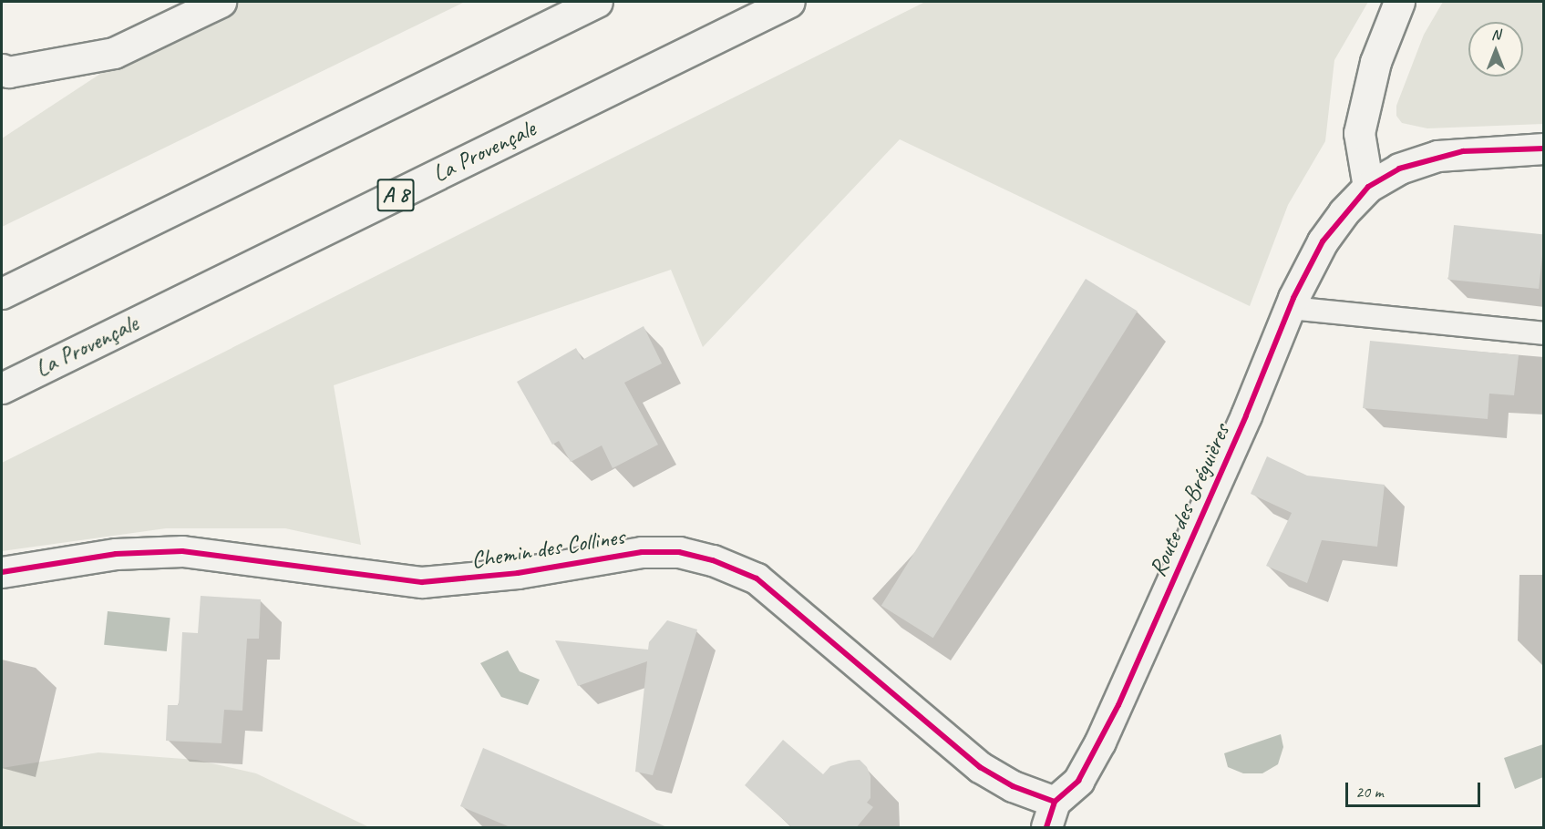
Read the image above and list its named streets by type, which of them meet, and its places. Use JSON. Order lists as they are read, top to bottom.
{
  "streets": {
    "main road": [
      "La Provençale",
      "A 8",
      "Route des Bréguières",
      "Chemin des Collines"
    ]
  },
  "crossings": [
    ["Route des Bréguières", "Chemin des Collines"]
  ],
  "scale_bar": "20 m",
  "north": "top"
}
